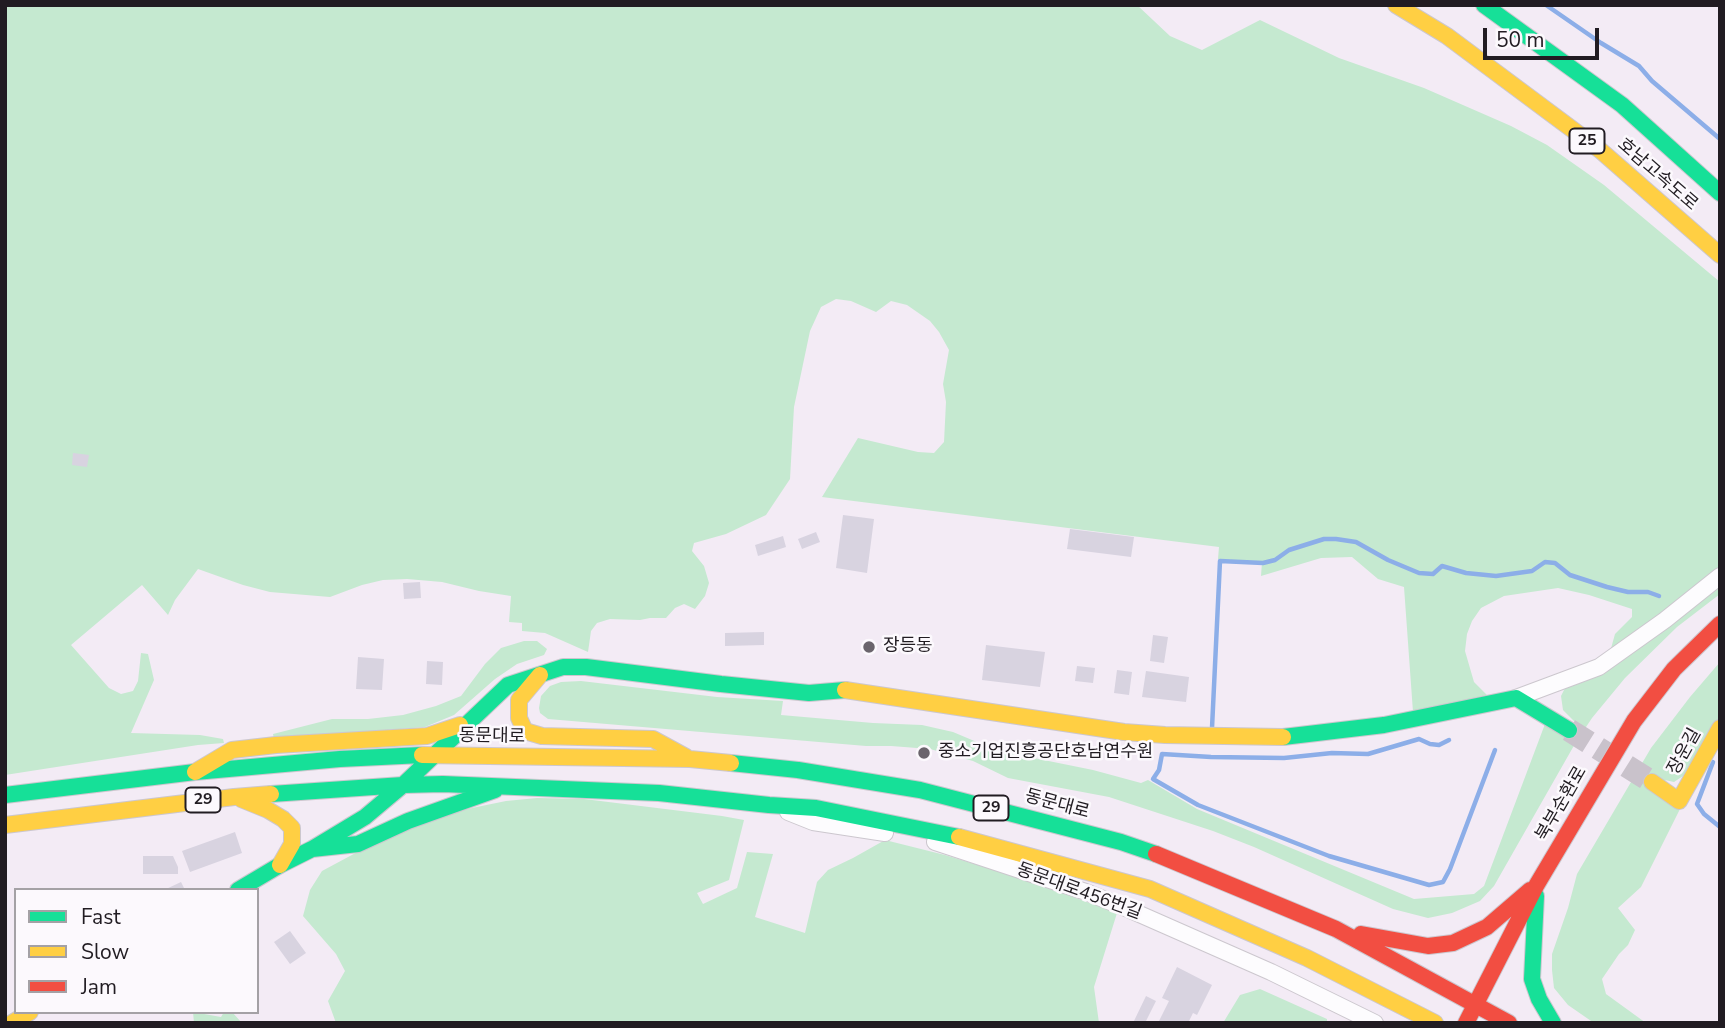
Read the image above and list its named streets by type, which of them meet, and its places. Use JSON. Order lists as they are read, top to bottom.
{
  "streets": {
    "main road": [
      "25",
      "호남고속도로",
      "동문대로",
      "장운길",
      "29",
      "북부순환로"
    ],
    "street": ["동문대로456번길"]
  },
  "crossings": [
    ["동문대로", "북부순환로"],
    ["29", "동문대로456번길"]
  ],
  "places": ["장등동", "중소기업진흥공단호남연수원"],
  "legend": ["Fast", "Slow", "Jam"],
  "scale_bar": "50 m"
}
